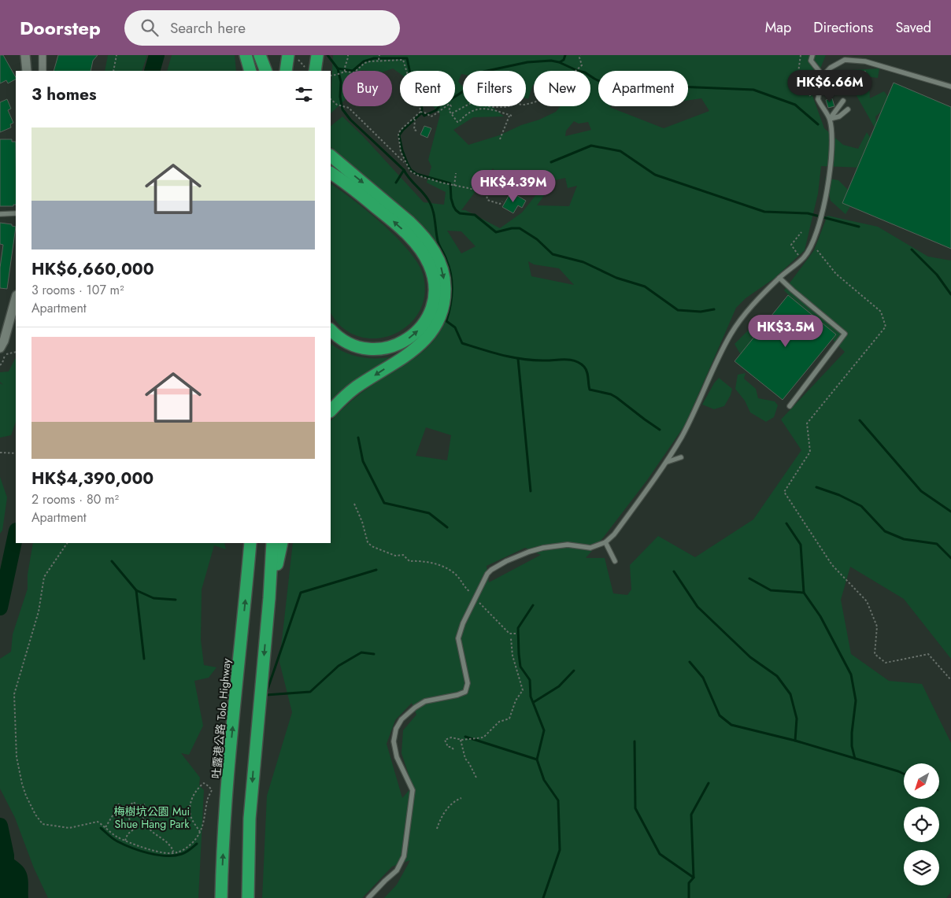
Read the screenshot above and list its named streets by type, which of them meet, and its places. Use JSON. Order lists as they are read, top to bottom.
{
  "streets": {
    "highway": ["吐露港公路 Tolo Highway"]
  },
  "parks": ["梅樹坑公園 Mui Shue Hang Park"],
  "north": "bottom left",
  "page": {
    "header": "Doorstep",
    "search": "Search here",
    "nav": ["Map", "Directions", "Saved"],
    "price": ["HK$6.66M", "HK$4.39M", "HK$3.5M"],
    "chip": [
      "Buy",
      "Rent",
      "Filters",
      "New",
      "Apartment"
    ],
    "heading": "3 homes",
    "list": [
      {
        "name": "HK$6,660,000",
        "note": "3 rooms · 107 m² · Apartment"
      },
      {
        "name": "HK$4,390,000",
        "note": "2 rooms · 80 m² · Apartment"
      }
    ]
  }
}
